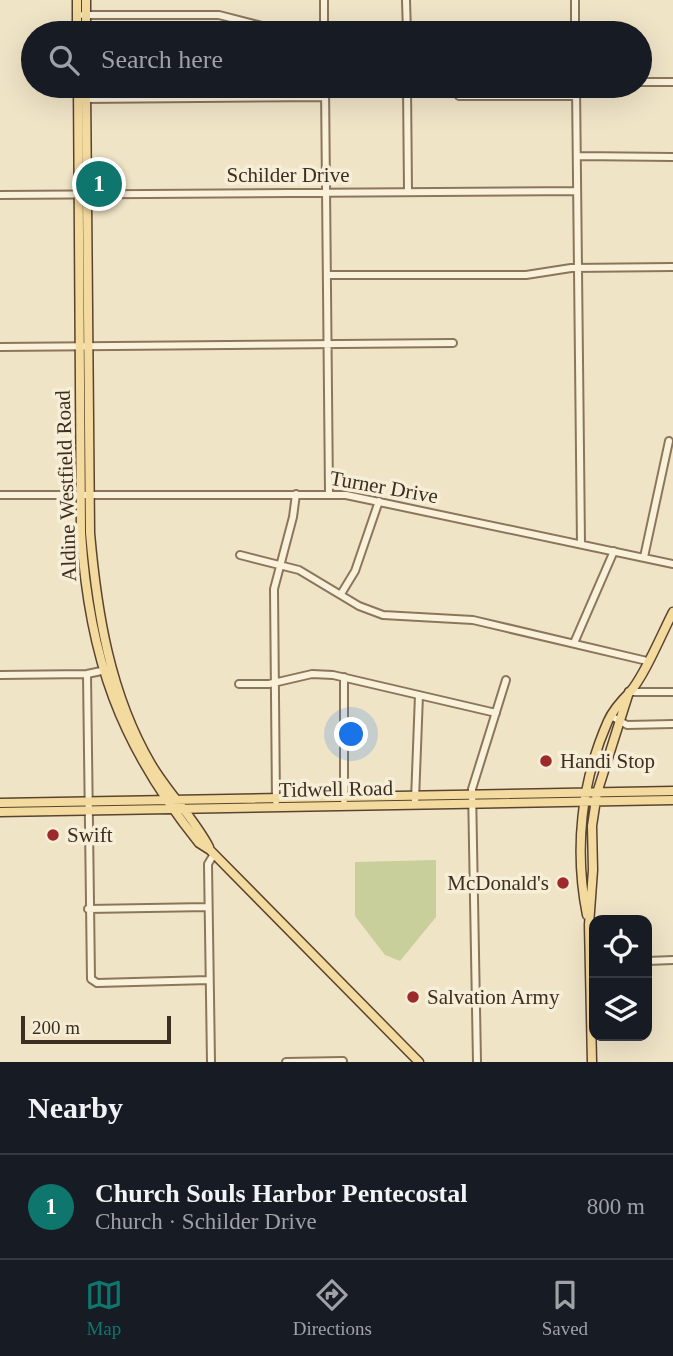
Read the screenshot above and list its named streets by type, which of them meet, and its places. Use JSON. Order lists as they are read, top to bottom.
{
  "streets": {
    "main road": ["Aldine Westfield Road", "Tidwell Road"],
    "street": ["Schilder Drive", "Turner Drive"]
  },
  "crossings": [
    ["Schilder Drive", "Aldine Westfield Road"],
    ["Aldine Westfield Road", "Turner Drive"],
    ["Aldine Westfield Road", "Tidwell Road"]
  ],
  "places": [
    "Handi Stop",
    "Swift",
    "McDonald's",
    "Salvation Army"
  ],
  "scale_bar": "200 m",
  "page": {
    "search": "Search here",
    "pins": "1",
    "scale": "200 m",
    "heading": "Nearby",
    "list": [
      {
        "mark": "1",
        "name": "Church Souls Harbor Pentecostal",
        "note": "Church · Schilder Drive",
        "value": "800 m"
      }
    ],
    "nav": ["Map", "Directions", "Saved"]
  }
}
